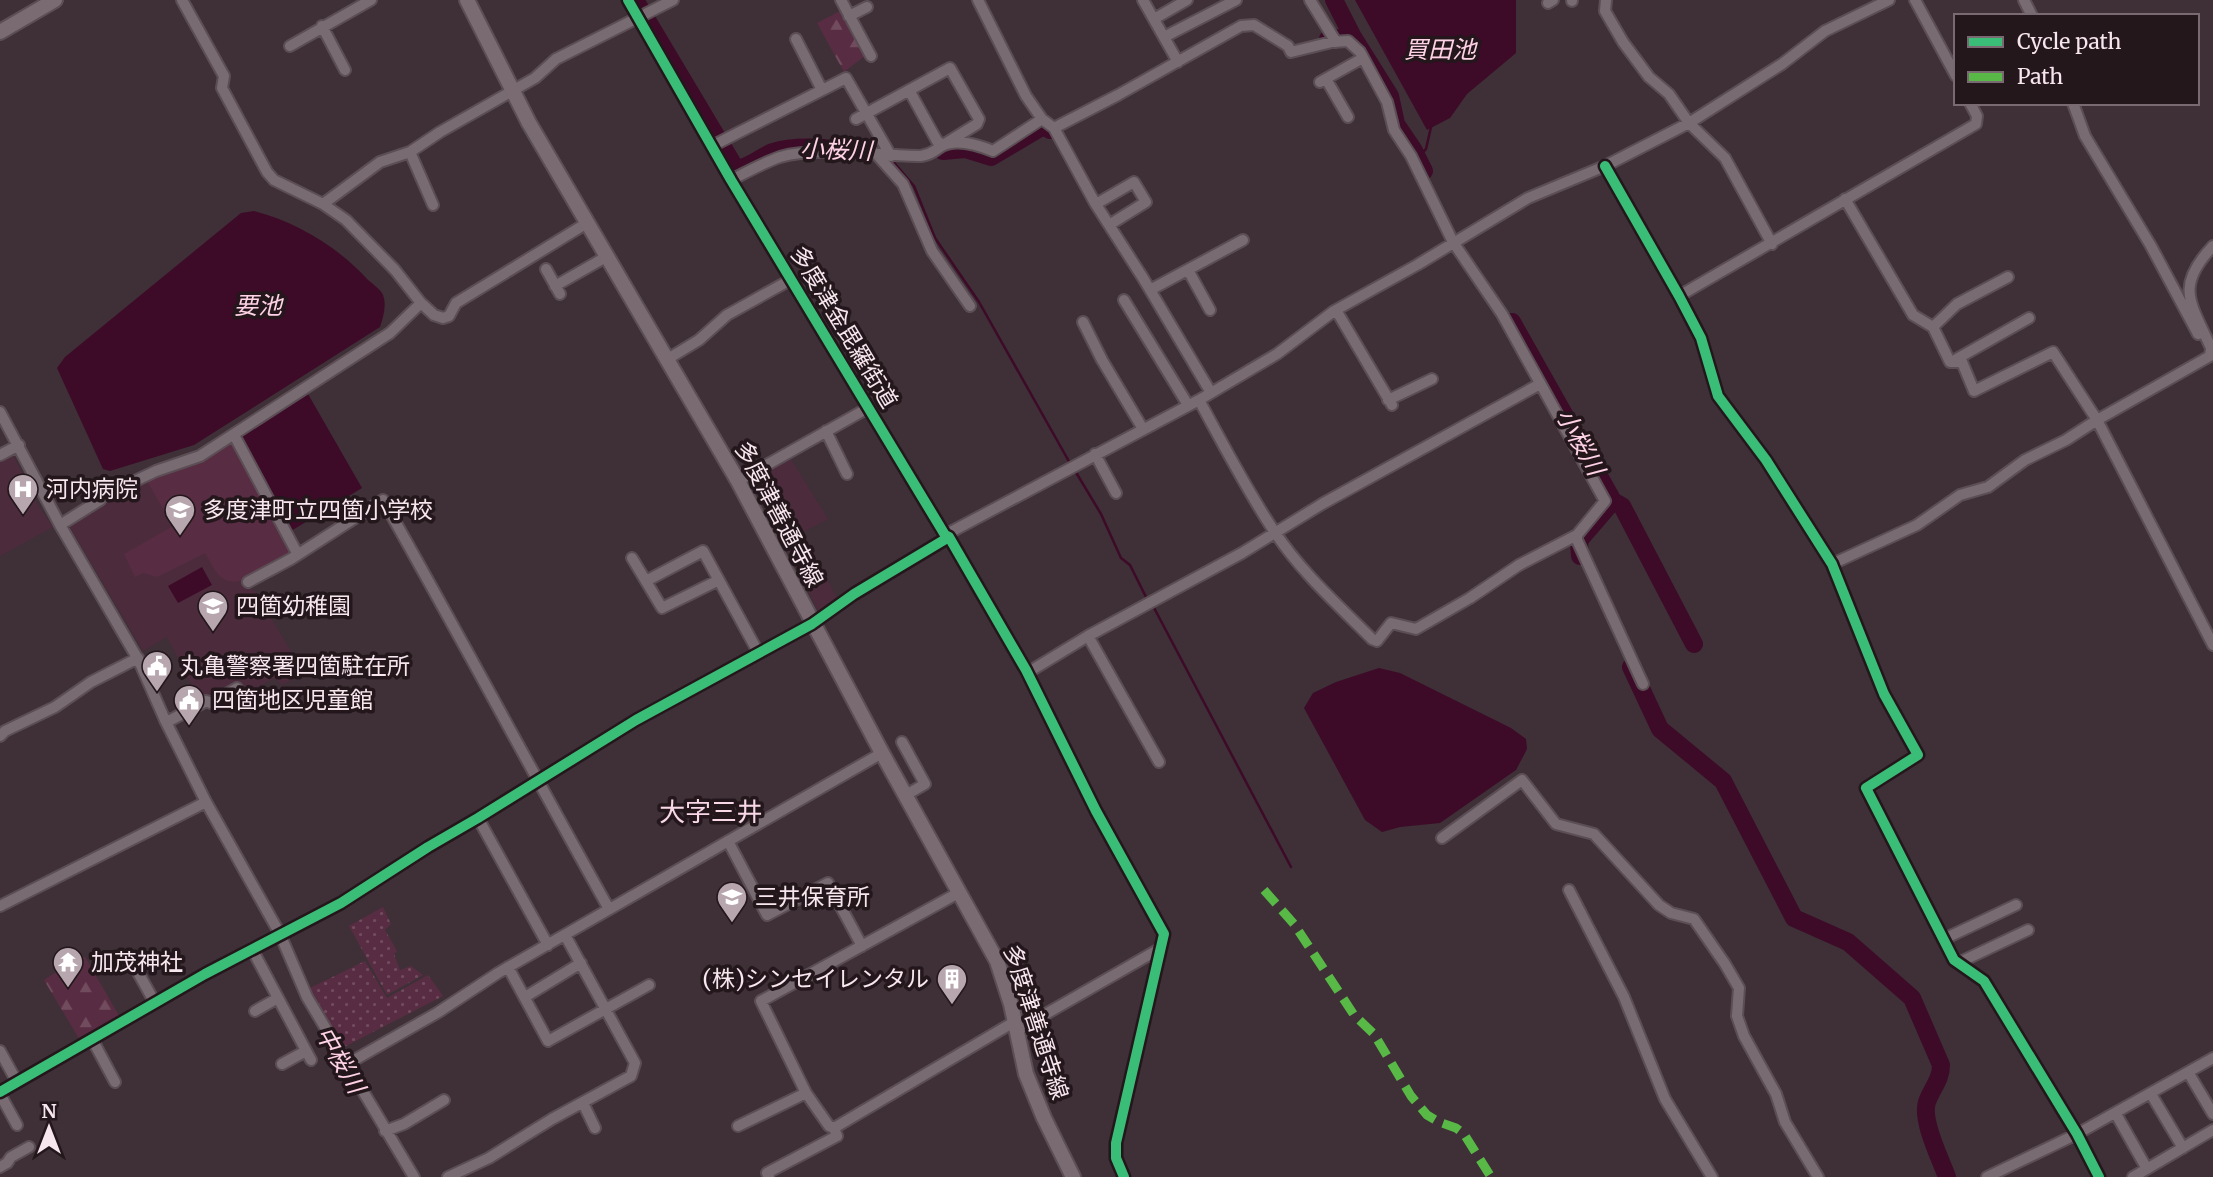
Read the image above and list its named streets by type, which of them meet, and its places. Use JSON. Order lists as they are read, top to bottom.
{
  "streets": {
    "main road": ["多度津善通寺線"],
    "street": ["多度津金毘羅街道"]
  },
  "districts": ["大字三井"],
  "water": [
    "買田池",
    "小桜川",
    "要池",
    "中桜川"
  ],
  "places": {
    "hospital": ["河内病院"],
    "school or university": ["多度津町立四箇小学校", "四箇幼稚園", "三井保育所"],
    "public building": ["丸亀警察署四箇駐在所", "四箇地区児童館"],
    "temple": ["加茂神社"],
    "building": ["(株)シンセイレンタル"]
  },
  "legend": ["Cycle path", "Path"],
  "north": "top"
}
